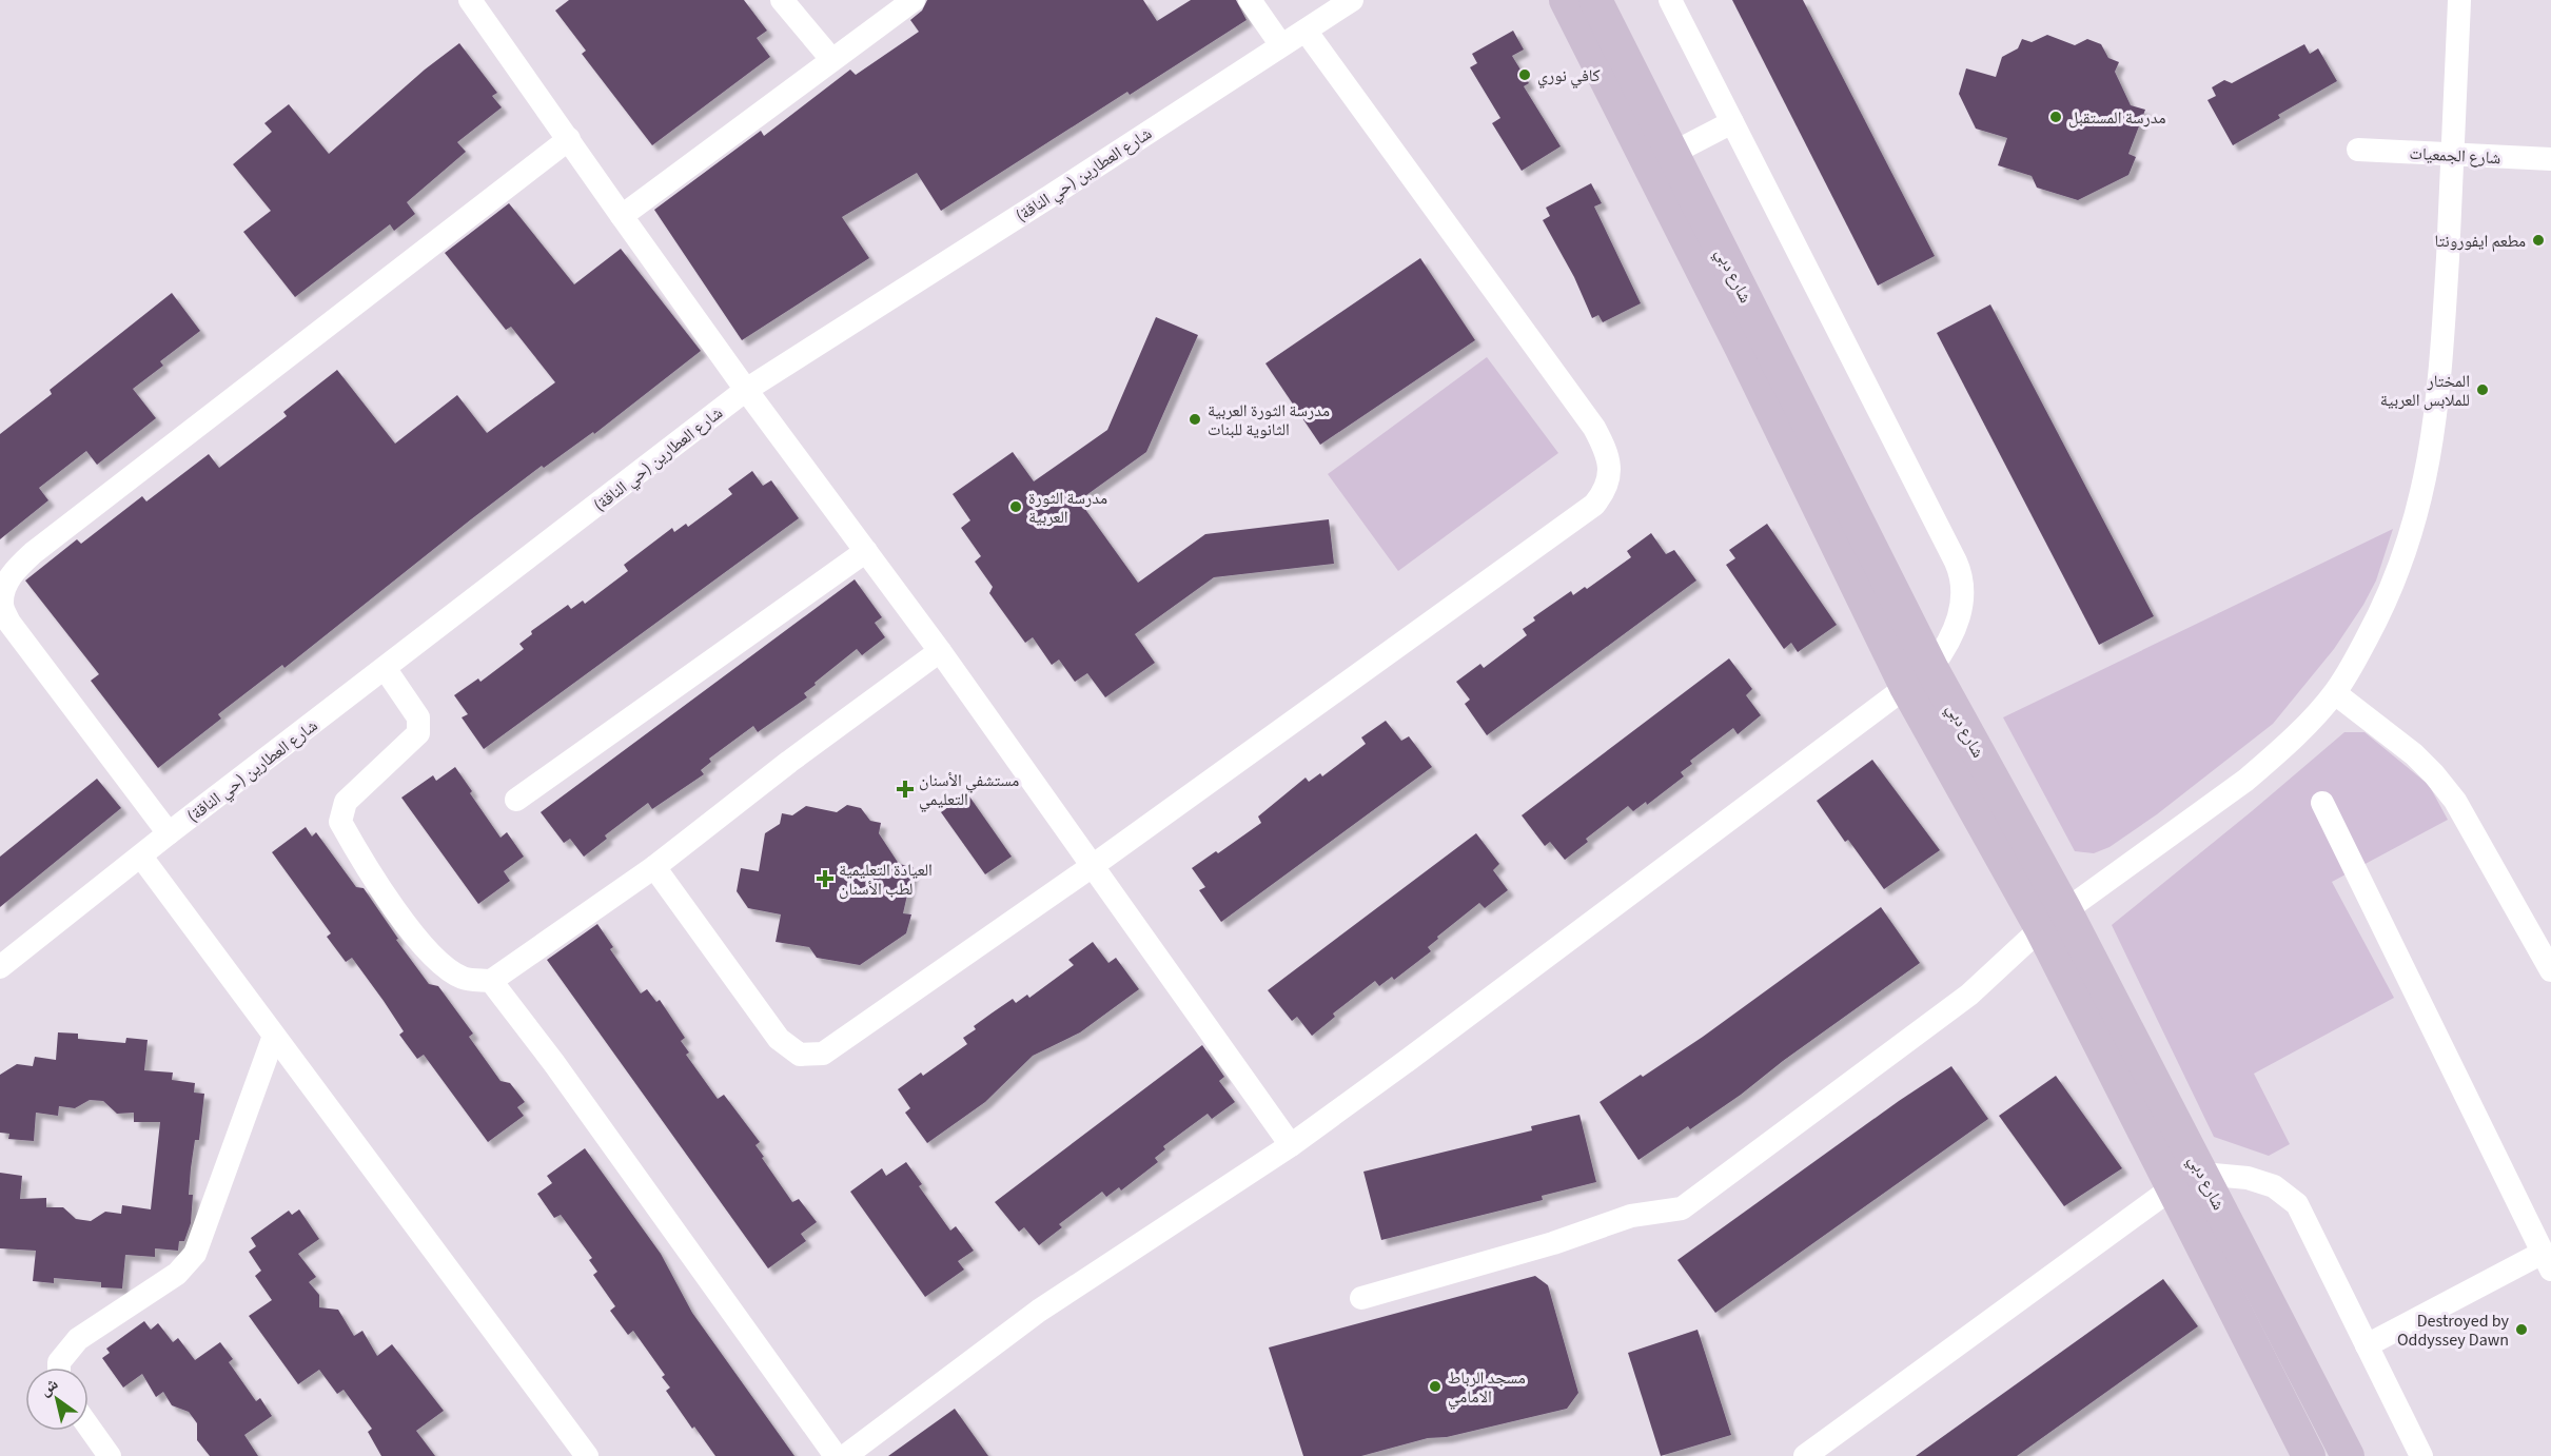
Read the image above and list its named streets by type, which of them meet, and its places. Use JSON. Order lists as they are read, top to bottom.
{
  "streets": {
    "street": ["شارع الجمعيات", "شارع العطارين (حي الناقة)", "شارع دبي"]
  },
  "places": {
    "other": [
      "كافي نوري",
      "مدرسة المستقبل",
      "مطعم ايفورونتا",
      "المختار للملابس العربية",
      "مدرسة الثورة العربية الثانوية للبنات",
      "مدرسة الثورة العربية",
      "Destroyed by Oddyssey Dawn",
      "مسجد الرباط الامامي"
    ],
    "health": ["مستشفي الأسنان التعليمي", "العيادة التعليمية لطب الأسنان"]
  },
  "north": "top left"
}
